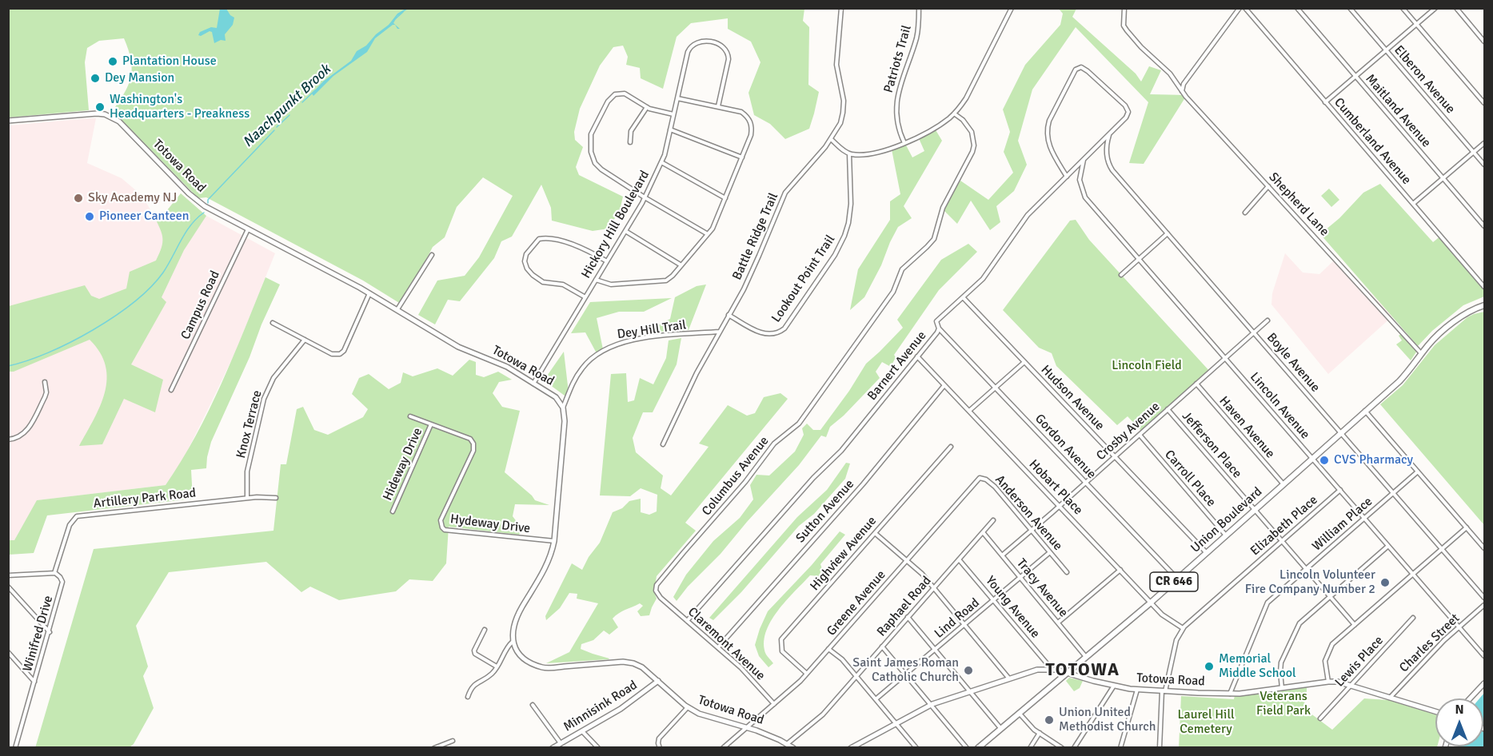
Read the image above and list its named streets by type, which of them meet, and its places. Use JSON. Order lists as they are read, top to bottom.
{
  "streets": {
    "main road": [
      "Totowa Road",
      "Union Boulevard",
      "CR 646",
      "Minnisink Road"
    ],
    "street": [
      "Patriots Trail",
      "Elberon Avenue",
      "Maitland Avenue",
      "Cumberland Avenue",
      "Shepherd Lane",
      "Hickory Hill Boulevard",
      "Battle Ridge Trail",
      "Lookout Point Trail",
      "Campus Road",
      "Dey Hill Trail",
      "Boyle Avenue",
      "Barnert Avenue",
      "Hudson Avenue",
      "Lincoln Avenue",
      "Knox Terrace",
      "Haven Avenue",
      "Crosby Avenue",
      "Jefferson Place",
      "Gordon Avenue",
      "Hideway Drive",
      "Columbus Avenue",
      "Carroll Place",
      "Hobart Place",
      "Artillery Park Road",
      "Sutton Avenue",
      "Anderson Avenue",
      "Hydeway Drive",
      "William Place",
      "Elizabeth Place",
      "Highview Avenue",
      "Tracy Avenue",
      "Greene Avenue",
      "Raphael Road",
      "Young Avenue",
      "Lind Road",
      "Winifred Drive",
      "Charles Street",
      "Claremont Avenue",
      "Lewis Place"
    ]
  },
  "crossings": [
    ["Totowa Road", "Hickory Hill Boulevard"],
    ["Totowa Road", "Campus Road"],
    ["Totowa Road", "Dey Hill Trail"],
    ["Totowa Road", "Union Boulevard"],
    ["Totowa Road", "William Place"],
    ["Totowa Road", "Elizabeth Place"],
    ["Totowa Road", "Greene Avenue"],
    ["Totowa Road", "Raphael Road"],
    ["Totowa Road", "Young Avenue"],
    ["Totowa Road", "Charles Street"],
    ["Totowa Road", "Lewis Place"],
    ["Totowa Road", "Minnisink Road"],
    ["Shepherd Lane", "Union Boulevard"],
    ["Battle Ridge Trail", "Lookout Point Trail"],
    ["Battle Ridge Trail", "Dey Hill Trail"],
    ["Boyle Avenue", "Barnert Avenue"],
    ["Boyle Avenue", "Crosby Avenue"],
    ["Boyle Avenue", "Union Boulevard"],
    ["Boyle Avenue", "William Place"],
    ["Barnert Avenue", "Hudson Avenue"],
    ["Barnert Avenue", "Lincoln Avenue"],
    ["Barnert Avenue", "Gordon Avenue"],
    ["Barnert Avenue", "Hobart Place"],
    ["Barnert Avenue", "Claremont Avenue"],
    ["Hudson Avenue", "Crosby Avenue"],
    ["Hudson Avenue", "Union Boulevard"],
    ["Lincoln Avenue", "Crosby Avenue"],
    ["Lincoln Avenue", "Union Boulevard"],
    ["Lincoln Avenue", "William Place"],
    ["Lincoln Avenue", "Elizabeth Place"],
    ["Lincoln Avenue", "Charles Street"],
    ["Knox Terrace", "Artillery Park Road"],
    ["Haven Avenue", "Crosby Avenue"],
    ["Haven Avenue", "Union Boulevard"],
    ["Crosby Avenue", "Jefferson Place"],
    ["Crosby Avenue", "Gordon Avenue"],
    ["Crosby Avenue", "Carroll Place"],
    ["Crosby Avenue", "Hobart Place"],
    ["Crosby Avenue", "Anderson Avenue"],
    ["Crosby Avenue", "Tracy Avenue"],
    ["Jefferson Place", "Union Boulevard"],
    ["Jefferson Place", "William Place"],
    ["Jefferson Place", "Elizabeth Place"],
    ["Gordon Avenue", "Union Boulevard"],
    ["Hideway Drive", "Hydeway Drive"],
    ["Columbus Avenue", "Claremont Avenue"],
    ["Carroll Place", "Union Boulevard"],
    ["Hobart Place", "Sutton Avenue"],
    ["Hobart Place", "Union Boulevard"],
    ["Hobart Place", "Elizabeth Place"],
    ["Artillery Park Road", "Winifred Drive"],
    ["Sutton Avenue", "Claremont Avenue"],
    ["Anderson Avenue", "Greene Avenue"],
    ["Anderson Avenue", "Lind Road"],
    ["Union Boulevard", "Tracy Avenue"],
    ["Highview Avenue", "Greene Avenue"],
    ["Tracy Avenue", "Raphael Road"],
    ["Tracy Avenue", "Lind Road"],
    ["Greene Avenue", "Claremont Avenue"],
    ["Raphael Road", "Young Avenue"],
    ["Young Avenue", "Lind Road"]
  ],
  "districts": ["TOTOWA"],
  "water": ["Naachpunkt Brook"],
  "parks": ["Lincoln Field", "Veterans Field Park", "Laurel Hill Cemetery"],
  "places": [
    "Plantation House",
    "Dey Mansion",
    "Washington's Headquarters - Preakness",
    "Sky Academy NJ",
    "Pioneer Canteen",
    "CVS Pharmacy",
    "Lincoln Volunteer Fire Company Number 2",
    "Memorial Middle School",
    "Saint James Roman Catholic Church",
    "Union United Methodist Church"
  ],
  "north": "top"
}
